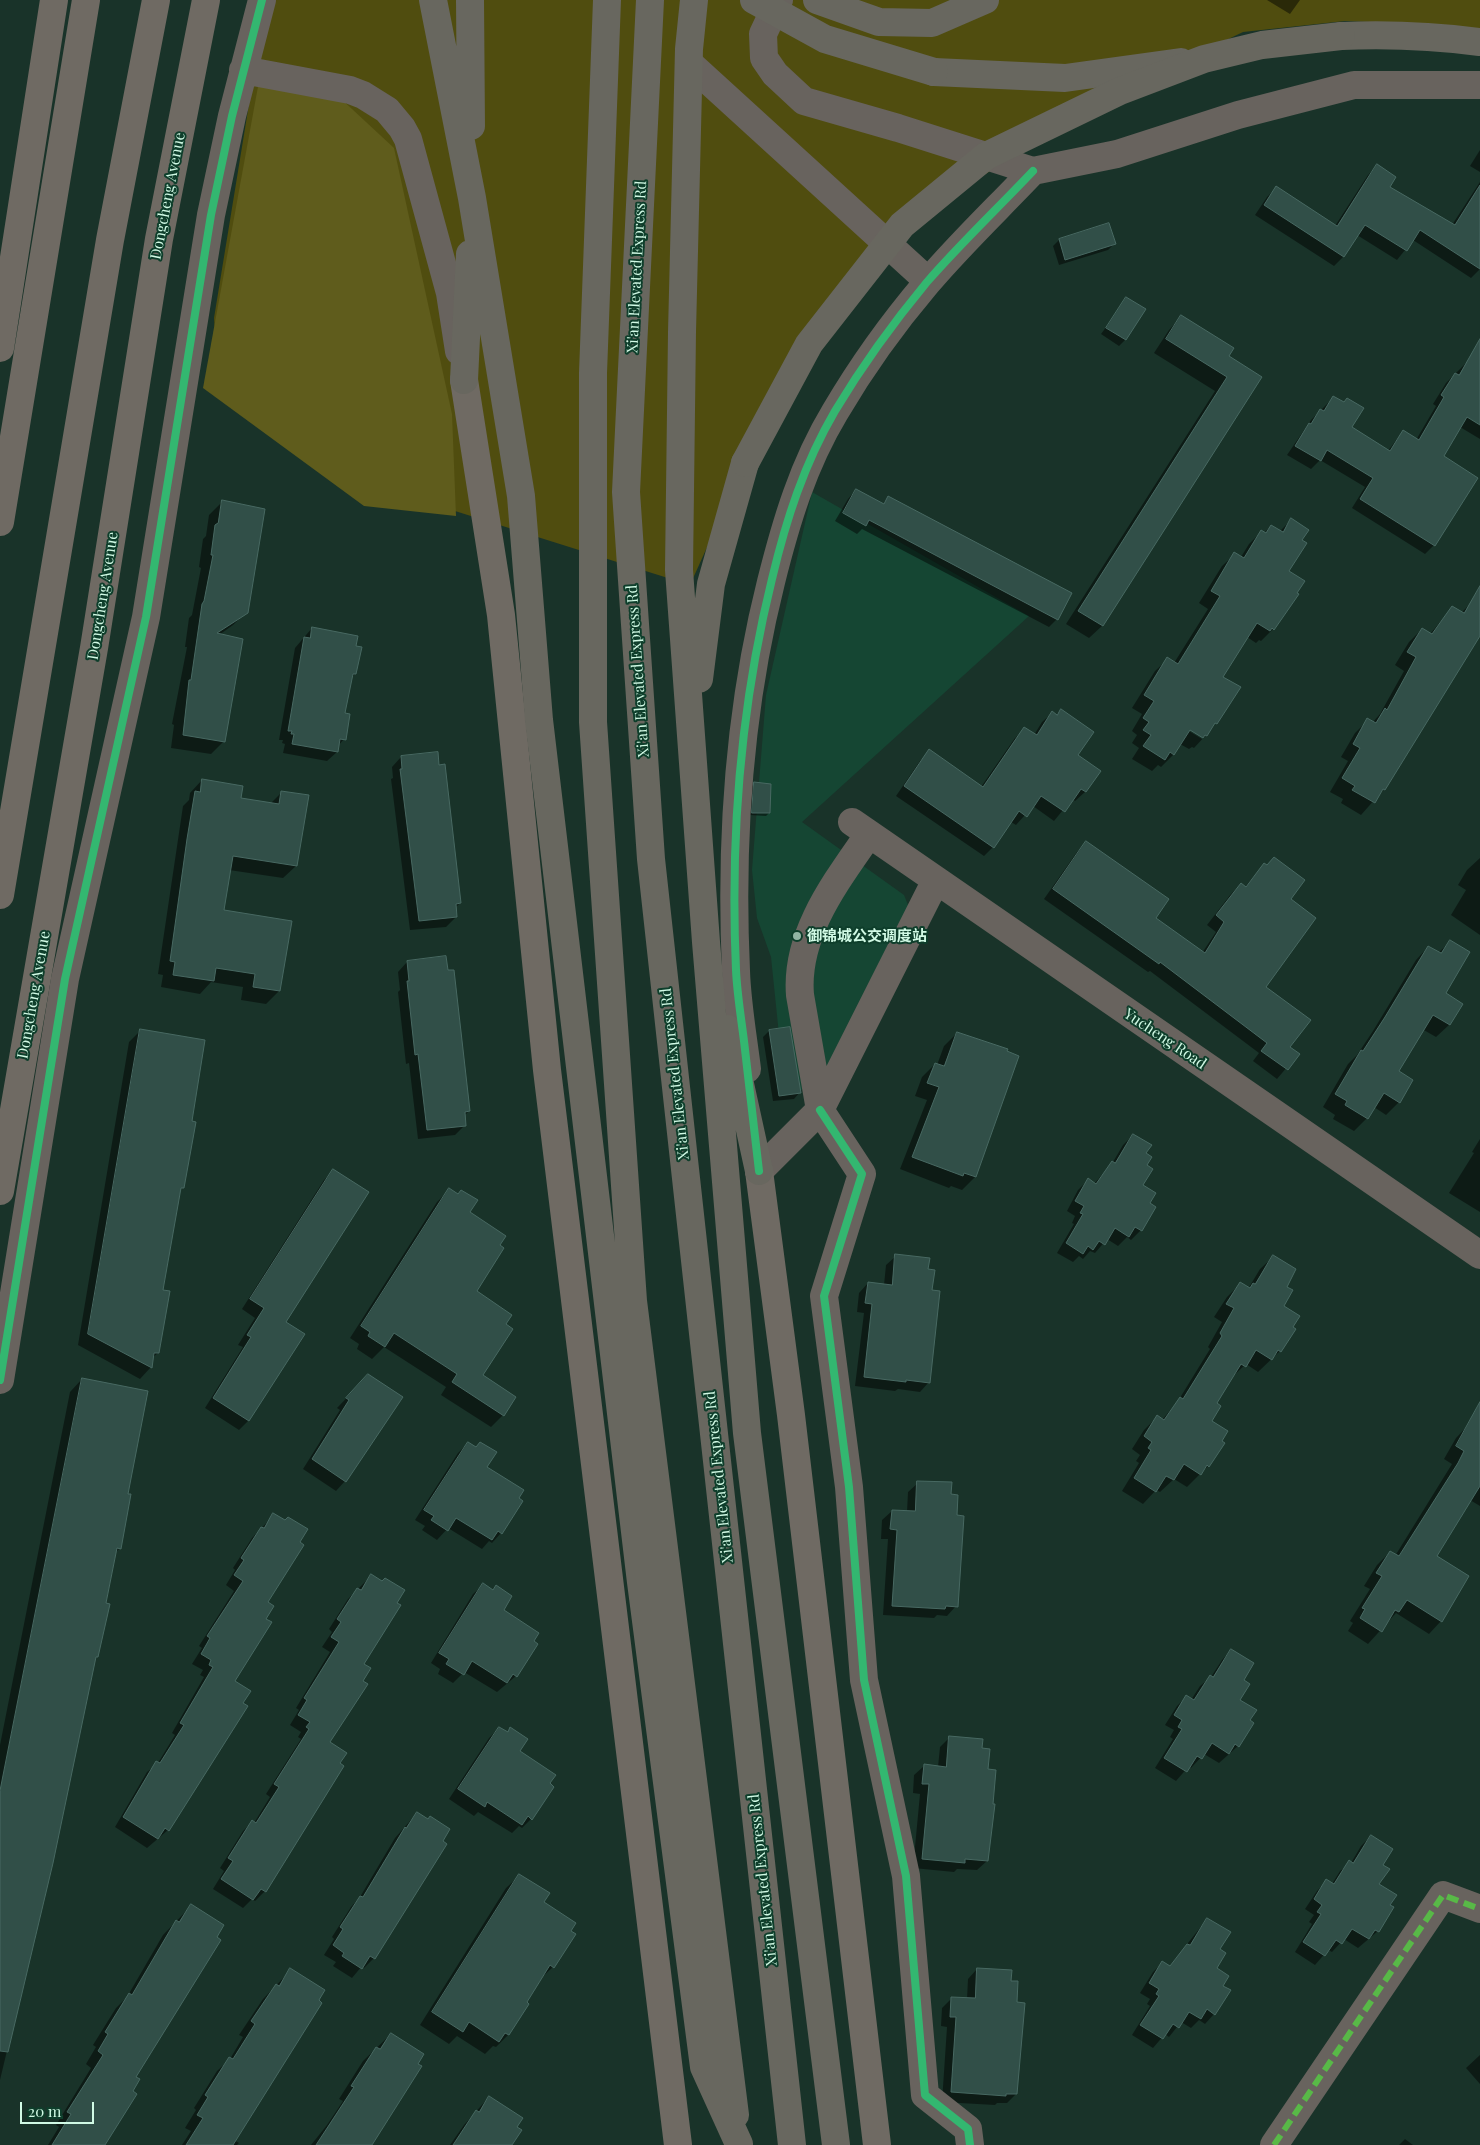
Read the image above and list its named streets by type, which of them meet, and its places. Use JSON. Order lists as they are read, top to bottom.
{
  "streets": {
    "highway": ["Xi'an Elevated Express Rd"],
    "main road": ["Dongcheng Avenue"],
    "street": ["Yucheng Road"]
  },
  "places": ["御锦城公交调度站"],
  "scale_bar": "20 m"
}
